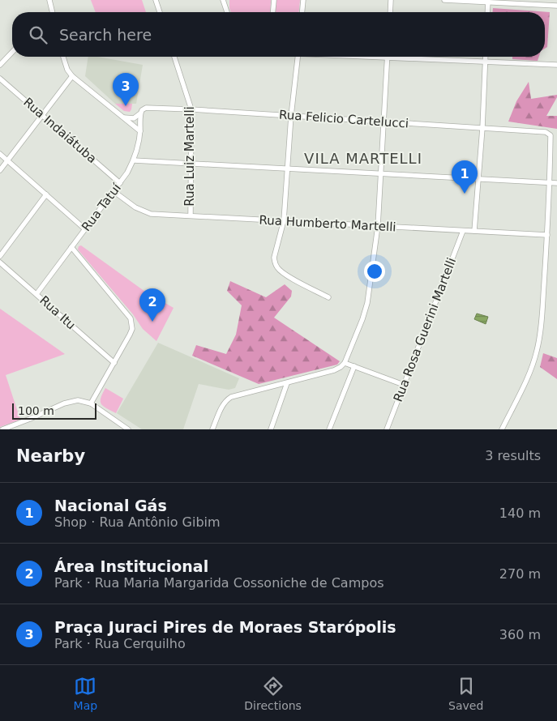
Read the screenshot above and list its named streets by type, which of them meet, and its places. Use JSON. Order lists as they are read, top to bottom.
{
  "streets": {
    "street": [
      "Rua Felicio Cartelucci",
      "Rua Indaiátuba",
      "Rua Luiz Martelli",
      "Rua Tatuí",
      "Rua Humberto Martelli",
      "Rua Itu",
      "Rua Rosa Guerini Martelli"
    ]
  },
  "crossings": [
    ["Rua Felicio Cartelucci", "Rua Luiz Martelli"],
    ["Rua Felicio Cartelucci", "Rua Tatuí"],
    ["Rua Indaiátuba", "Rua Tatuí"],
    ["Rua Luiz Martelli", "Rua Humberto Martelli"],
    ["Rua Tatuí", "Rua Humberto Martelli"],
    ["Rua Tatuí", "Rua Itu"],
    ["Rua Humberto Martelli", "Rua Rosa Guerini Martelli"]
  ],
  "districts": ["VILA MARTELLI"],
  "scale_bar": "100 m",
  "page": {
    "search": "Search here",
    "pins": ["3", "1", "2"],
    "scale": "100 m",
    "heading": ["Nearby", "3 results"],
    "list": [
      {
        "mark": "1",
        "name": "Nacional Gás",
        "note": "Shop · Rua Antônio Gibim",
        "value": "140 m"
      },
      {
        "mark": "2",
        "name": "Área Institucional",
        "note": "Park · Rua Maria Margarida Cossoniche de Campos",
        "value": "270 m"
      },
      {
        "mark": "3",
        "name": "Praça Juraci Pires de Moraes Starópolis",
        "note": "Park · Rua Cerquilho",
        "value": "360 m"
      }
    ],
    "nav": ["Map", "Directions", "Saved"]
  }
}
